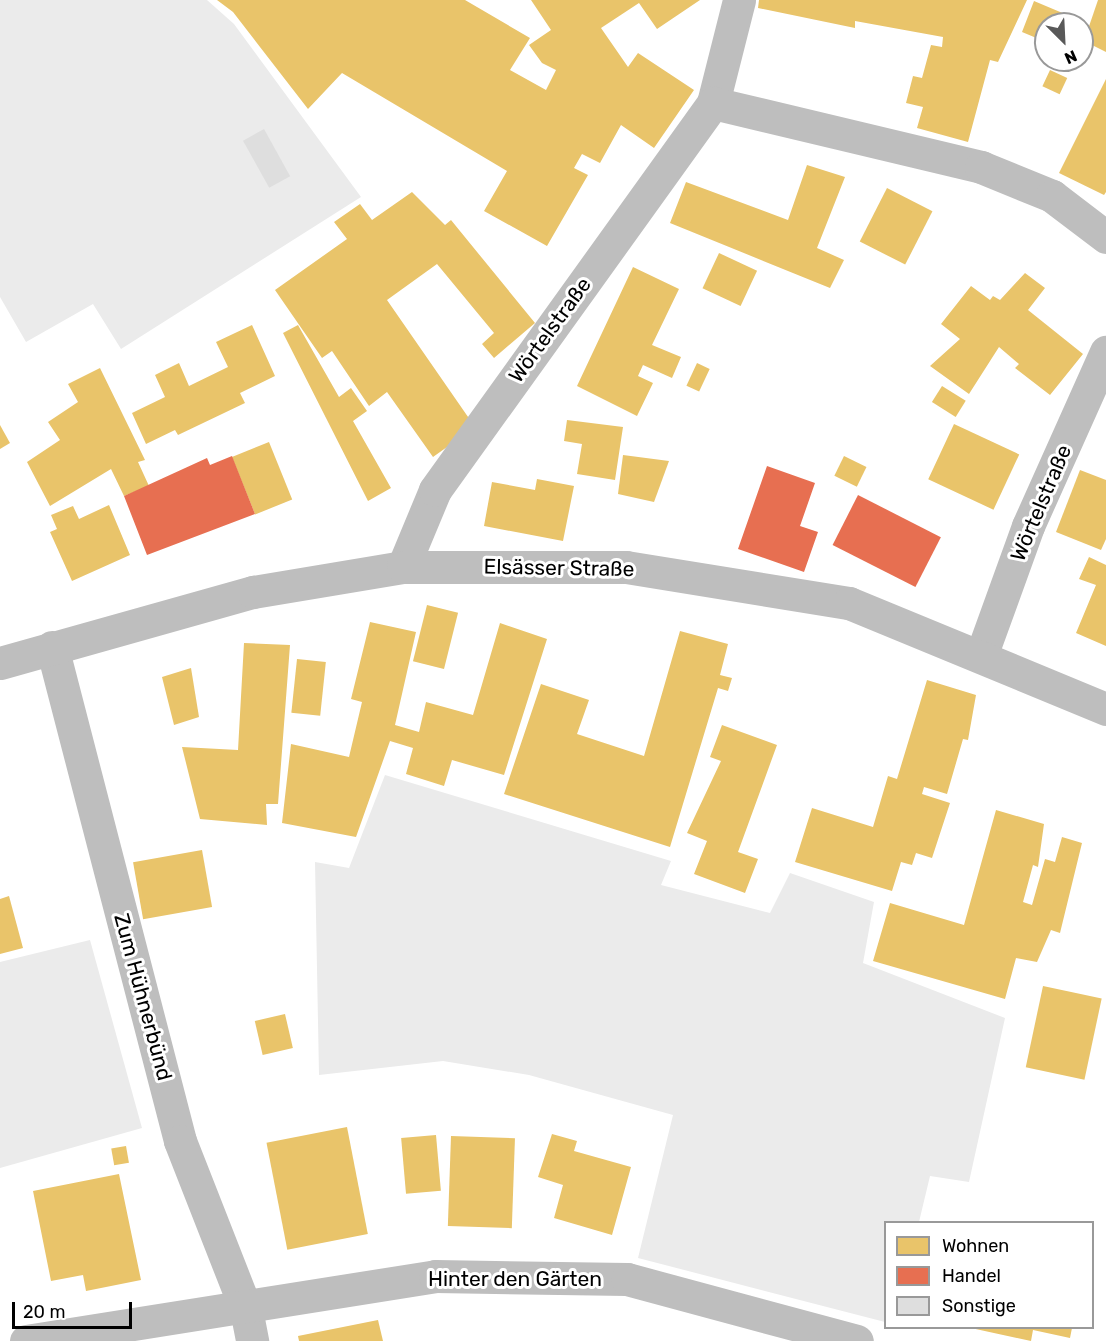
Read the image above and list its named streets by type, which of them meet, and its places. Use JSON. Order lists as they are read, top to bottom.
{
  "streets": {
    "street": [
      "Wörtelstraße",
      "Elsässer Straße",
      "Zum Hühnerbünd",
      "Hinter den Gärten"
    ]
  },
  "crossings": [
    ["Wörtelstraße", "Elsässer Straße"],
    ["Elsässer Straße", "Zum Hühnerbünd"],
    ["Zum Hühnerbünd", "Hinter den Gärten"]
  ],
  "legend": ["Wohnen", "Handel", "Sonstige"],
  "scale_bar": "20 m",
  "north": "bottom right"
}
